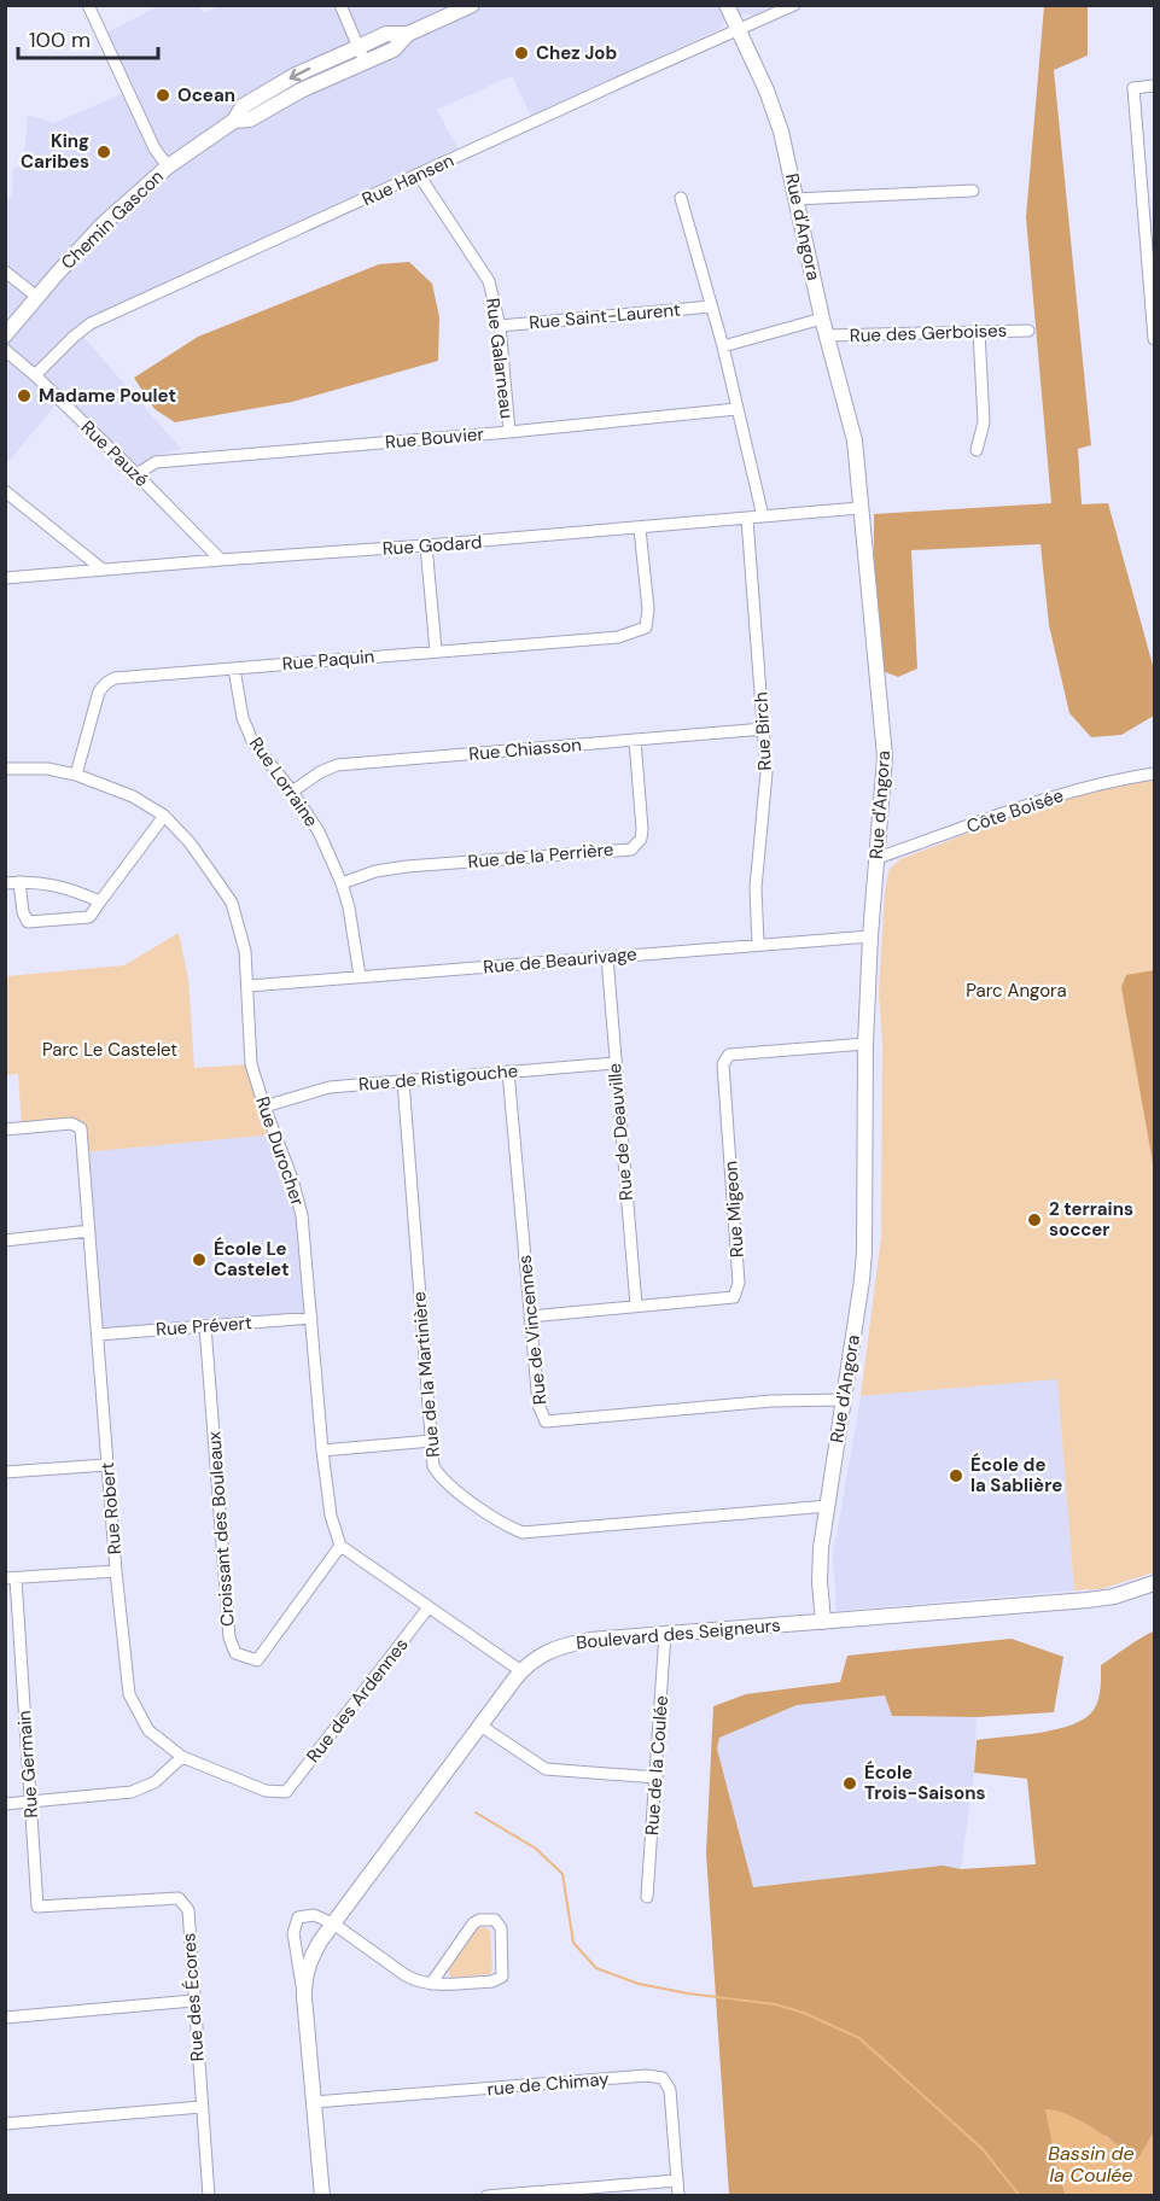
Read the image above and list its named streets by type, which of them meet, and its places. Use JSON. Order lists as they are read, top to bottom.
{
  "streets": {
    "street": [
      "Rue Hansen",
      "Chemin Gascon",
      "Rue d'Angora",
      "Rue Saint-Laurent",
      "Rue des Gerboises",
      "Rue Galarneau",
      "Rue Bouvier",
      "Rue Pauzé",
      "Rue Godard",
      "Rue Paquin",
      "Rue Birch",
      "Rue Chiasson",
      "Rue Lorraine",
      "Côte Boisée",
      "Rue de la Perrière",
      "Rue de Beaurivage",
      "Rue de Ristigouche",
      "Rue de Deauville",
      "Rue Durocher",
      "Rue Migeon",
      "Rue Prévert",
      "Rue de Vincennes",
      "Rue de la Martinière",
      "Rue Robert",
      "Croissant des Bouleaux",
      "Boulevard des Seigneurs",
      "Rue des Ardennes",
      "Rue Germain",
      "Rue de la Coulée",
      "Rue des Écores",
      "rue de Chimay"
    ]
  },
  "crossings": [
    ["Rue Hansen", "Rue d'Angora"],
    ["Rue Hansen", "Rue Galarneau"],
    ["Rue Hansen", "Rue Pauzé"],
    ["Rue d'Angora", "Rue des Gerboises"],
    ["Rue d'Angora", "Rue Godard"],
    ["Rue d'Angora", "Côte Boisée"],
    ["Rue d'Angora", "Rue de Beaurivage"],
    ["Rue d'Angora", "Rue Migeon"],
    ["Rue d'Angora", "Rue de Vincennes"],
    ["Rue d'Angora", "Rue de la Martinière"],
    ["Rue d'Angora", "Boulevard des Seigneurs"],
    ["Rue Saint-Laurent", "Rue Galarneau"],
    ["Rue Galarneau", "Rue Bouvier"],
    ["Rue Bouvier", "Rue Pauzé"],
    ["Rue Pauzé", "Rue Godard"],
    ["Rue Godard", "Rue Paquin"],
    ["Rue Godard", "Rue Birch"],
    ["Rue Paquin", "Rue Lorraine"],
    ["Rue Paquin", "Rue Durocher"],
    ["Rue Birch", "Rue Chiasson"],
    ["Rue Birch", "Rue de Beaurivage"],
    ["Rue Chiasson", "Rue Lorraine"],
    ["Rue Chiasson", "Rue de la Perrière"],
    ["Rue Lorraine", "Rue de la Perrière"],
    ["Rue Lorraine", "Rue de Beaurivage"],
    ["Rue de Beaurivage", "Rue de Deauville"],
    ["Rue de Beaurivage", "Rue Durocher"],
    ["Rue de Ristigouche", "Rue de Deauville"],
    ["Rue de Ristigouche", "Rue Durocher"],
    ["Rue de Ristigouche", "Rue de Vincennes"],
    ["Rue de Ristigouche", "Rue de la Martinière"],
    ["Rue de Deauville", "Rue Migeon"],
    ["Rue Durocher", "Rue Prévert"],
    ["Rue Durocher", "Croissant des Bouleaux"],
    ["Rue Migeon", "Rue de Vincennes"],
    ["Rue Prévert", "Rue Robert"],
    ["Rue Prévert", "Croissant des Bouleaux"],
    ["Rue Robert", "Rue des Ardennes"],
    ["Boulevard des Seigneurs", "Rue de la Coulée"],
    ["Boulevard des Seigneurs", "rue de Chimay"],
    ["Rue Germain", "Rue des Écores"]
  ],
  "water": ["Bassin de la Coulée"],
  "parks": ["Parc Angora", "Parc Le Castelet"],
  "places": [
    "Chez Job",
    "Ocean",
    "King Caribes",
    "Madame Poulet",
    "2 terrains soccer",
    "École Le Castelet",
    "École de la Sablière",
    "École Trois-Saisons"
  ],
  "scale_bar": "100 m"
}
